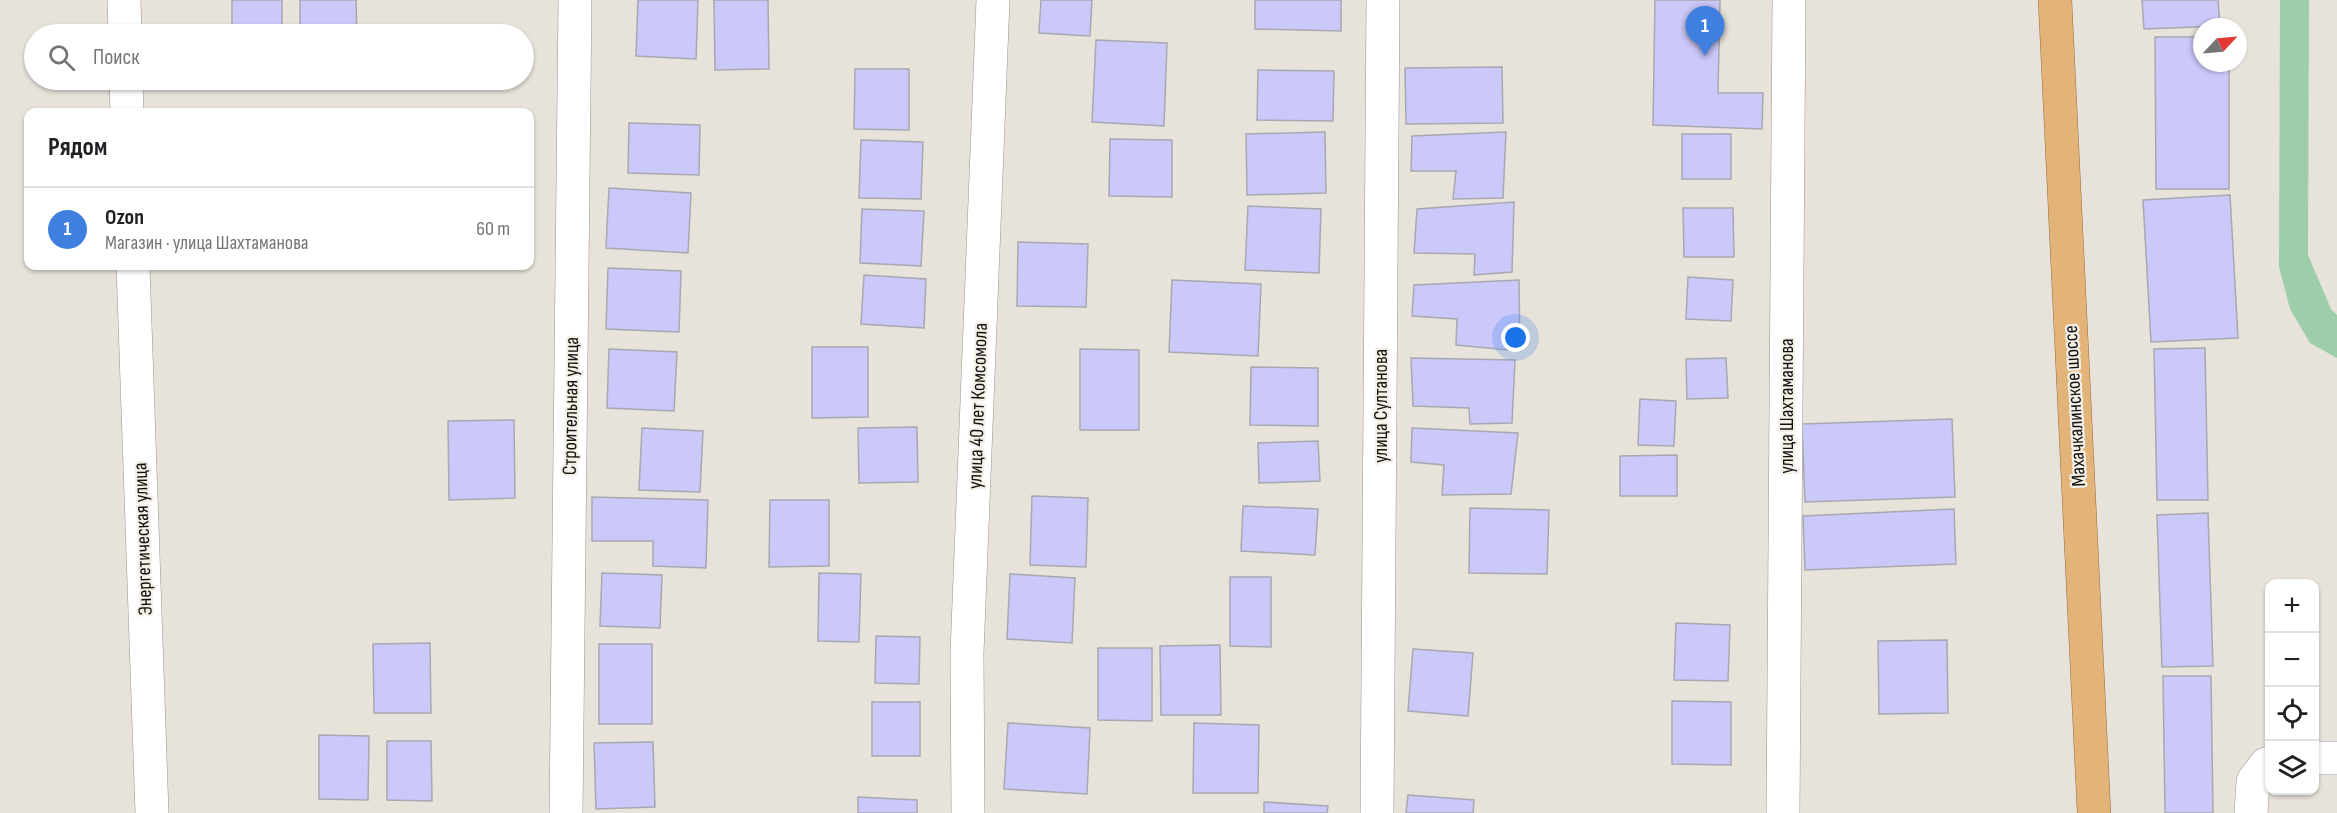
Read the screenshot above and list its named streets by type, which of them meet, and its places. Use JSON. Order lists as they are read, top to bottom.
{
  "streets": {
    "highway": ["Махачкалинское шоссе"],
    "street": [
      "Строительная улица",
      "улица 40 лет Комсомола",
      "улица Султанова",
      "улица Шахтаманова",
      "Энергетическая улица"
    ]
  },
  "north": "top right",
  "page": {
    "pins": "1",
    "search": "Поиск",
    "heading": "Рядом",
    "list": [
      {
        "mark": "1",
        "name": "Ozon",
        "note": "Магазин · улица Шахтаманова",
        "value": "60 m"
      }
    ],
    "map_buttons": ["+", "−"]
  }
}
